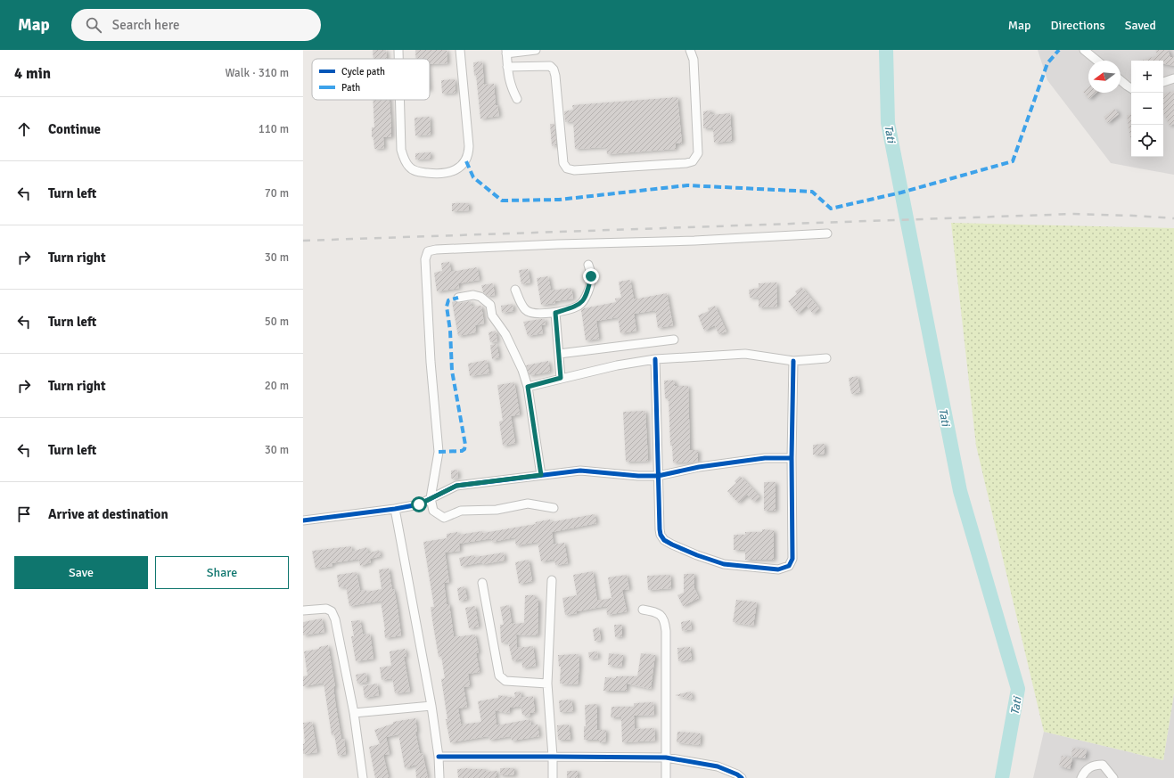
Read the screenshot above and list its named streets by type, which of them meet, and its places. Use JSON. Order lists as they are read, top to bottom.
{
  "water": ["Tati"],
  "legend": ["Cycle path", "Path"],
  "north": "left",
  "page": {
    "header": "Map",
    "search": "Search here",
    "nav": ["Map", "Directions", "Saved"],
    "heading": ["4 min", "Walk · 310 m"],
    "map_buttons": ["+", "−"],
    "list": [
      ["Continue", "110 m"],
      ["Turn left", "70 m"],
      ["Turn right", "30 m"],
      ["Turn left", "50 m"],
      ["Turn right", "20 m"],
      ["Turn left", "30 m"],
      "Arrive at destination"
    ],
    "buttons": ["Save", "Share"]
  }
}
